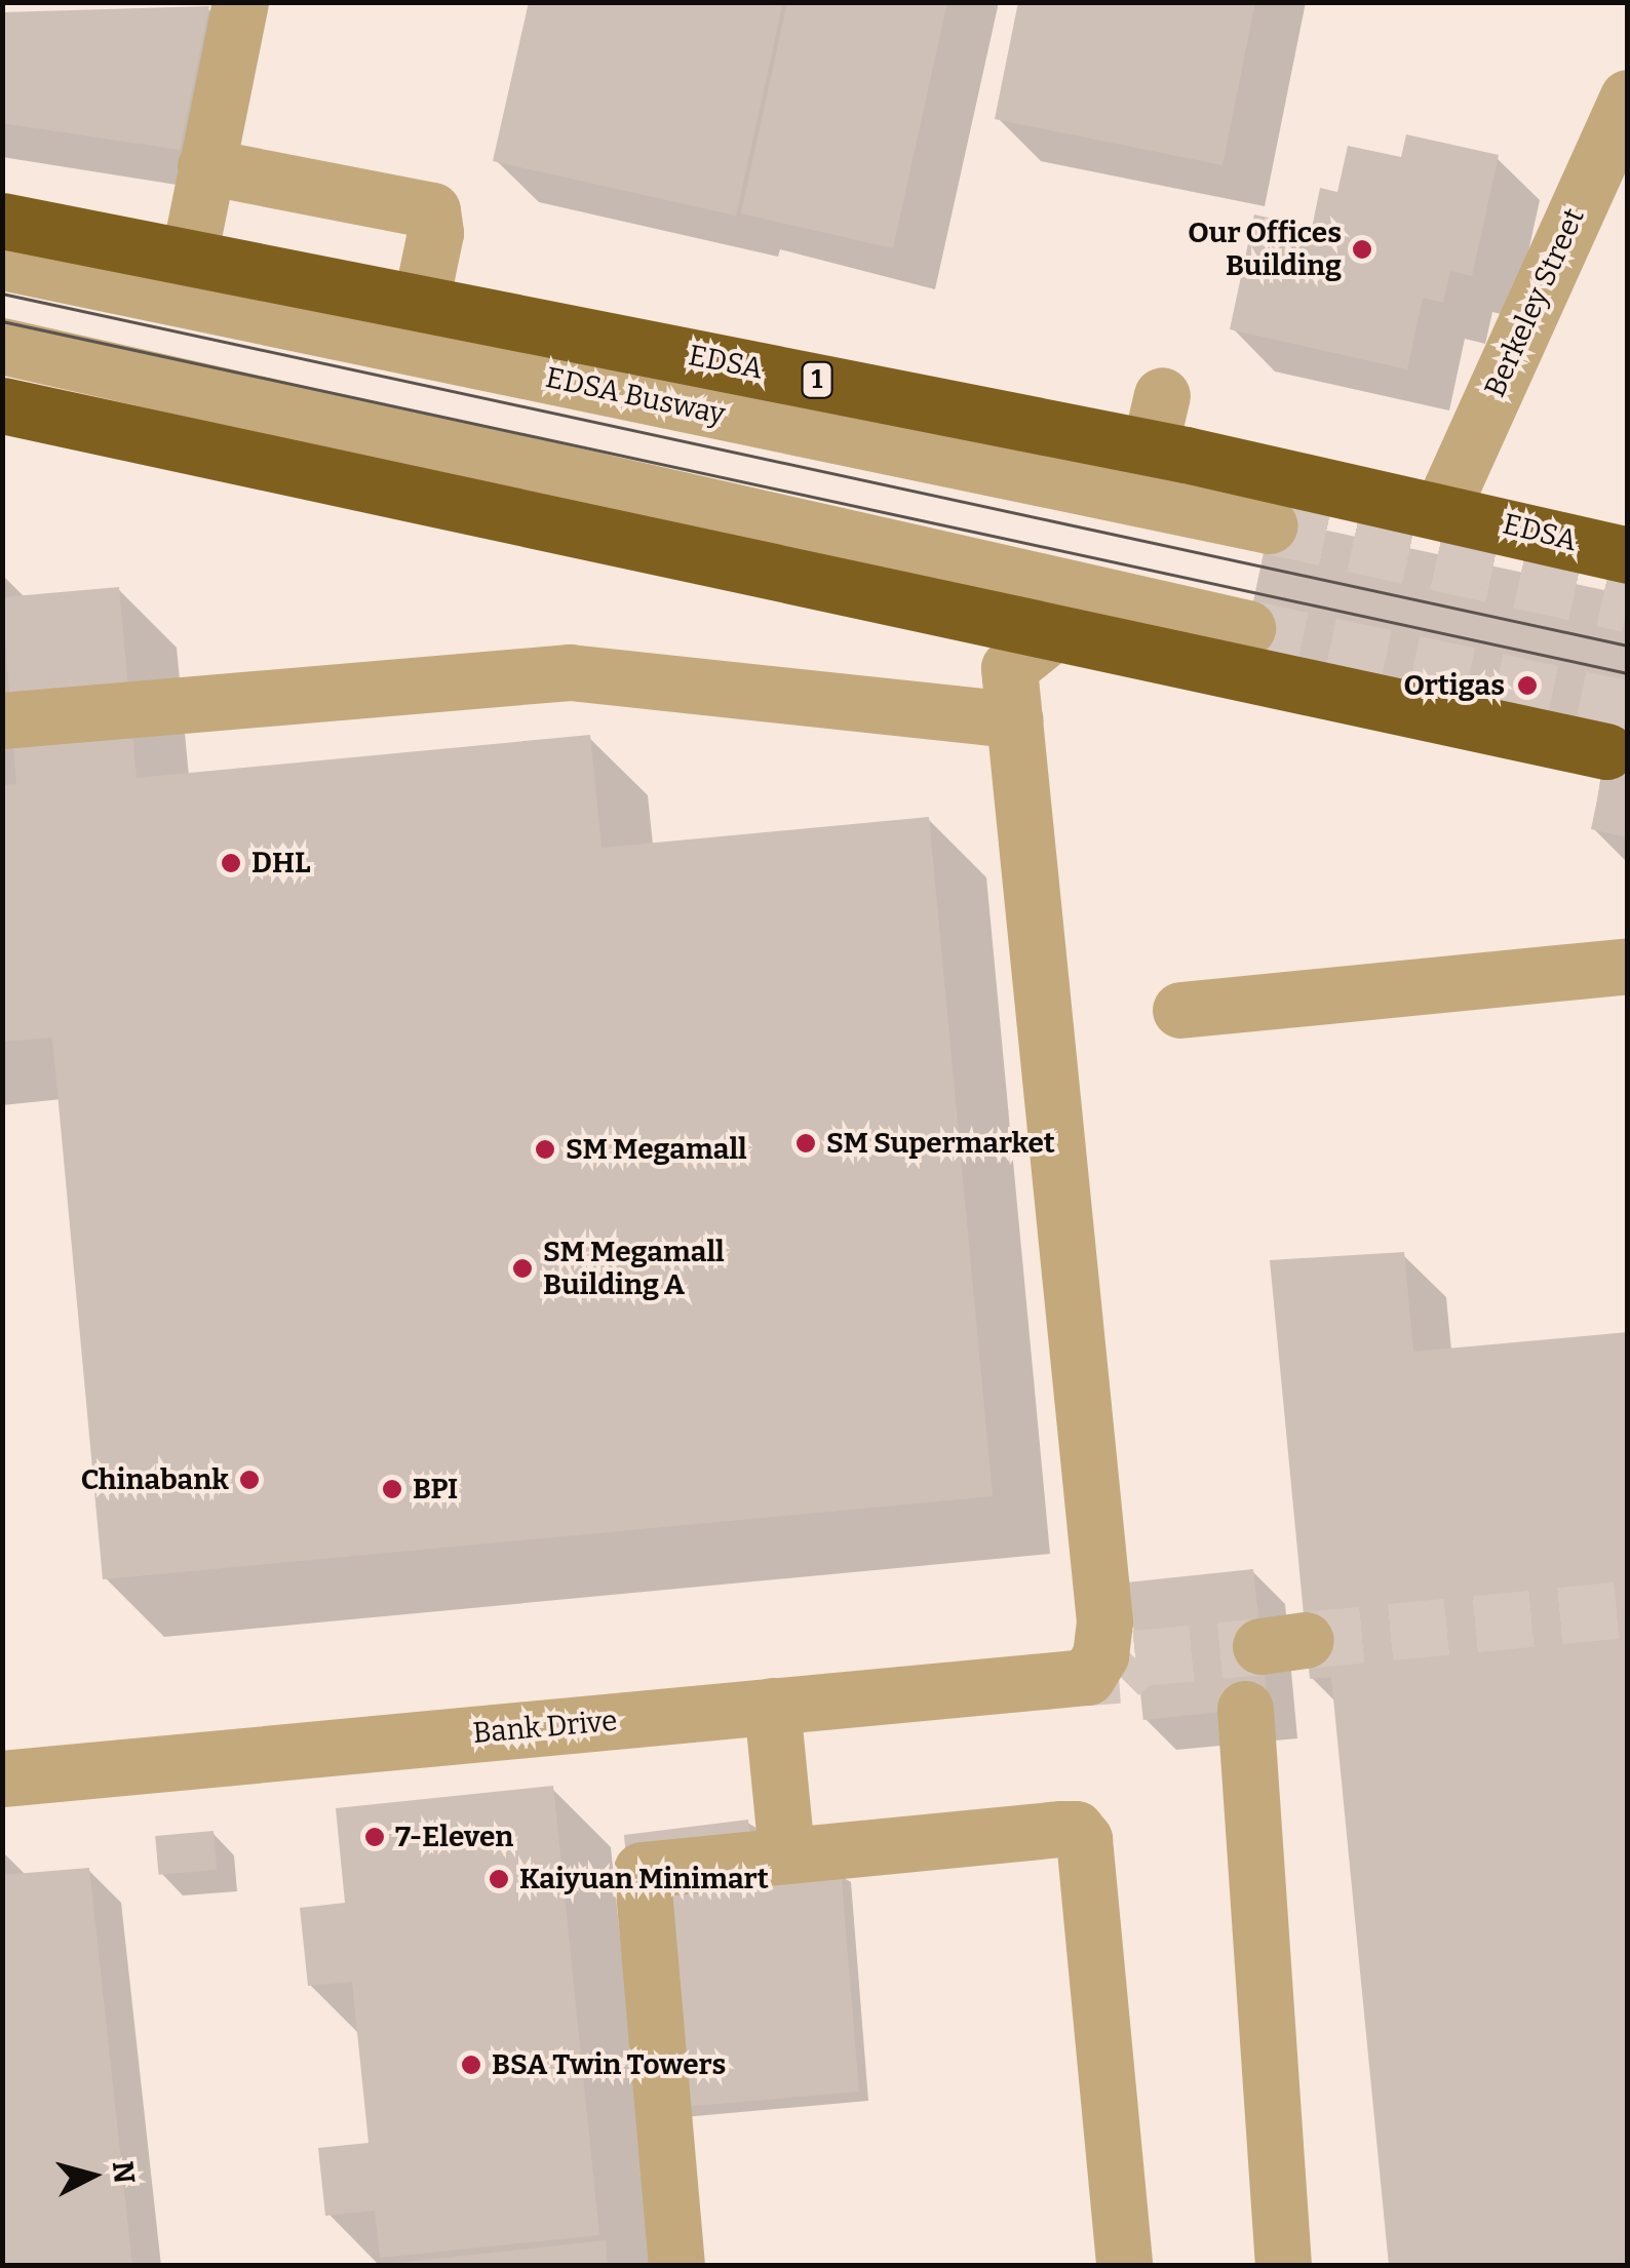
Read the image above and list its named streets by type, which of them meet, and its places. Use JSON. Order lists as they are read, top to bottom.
{
  "streets": {
    "highway": ["EDSA", "1"],
    "street": ["Berkeley Street", "EDSA Busway", "Bank Drive"]
  },
  "crossings": [
    ["Berkeley Street", "EDSA"]
  ],
  "places": [
    "Our Offices Building",
    "Ortigas",
    "DHL",
    "SM Supermarket",
    "SM Megamall",
    "SM Megamall Building A",
    "Chinabank",
    "BPI",
    "7-Eleven",
    "Kaiyuan Minimart",
    "BSA Twin Towers"
  ],
  "north": "right"
}
